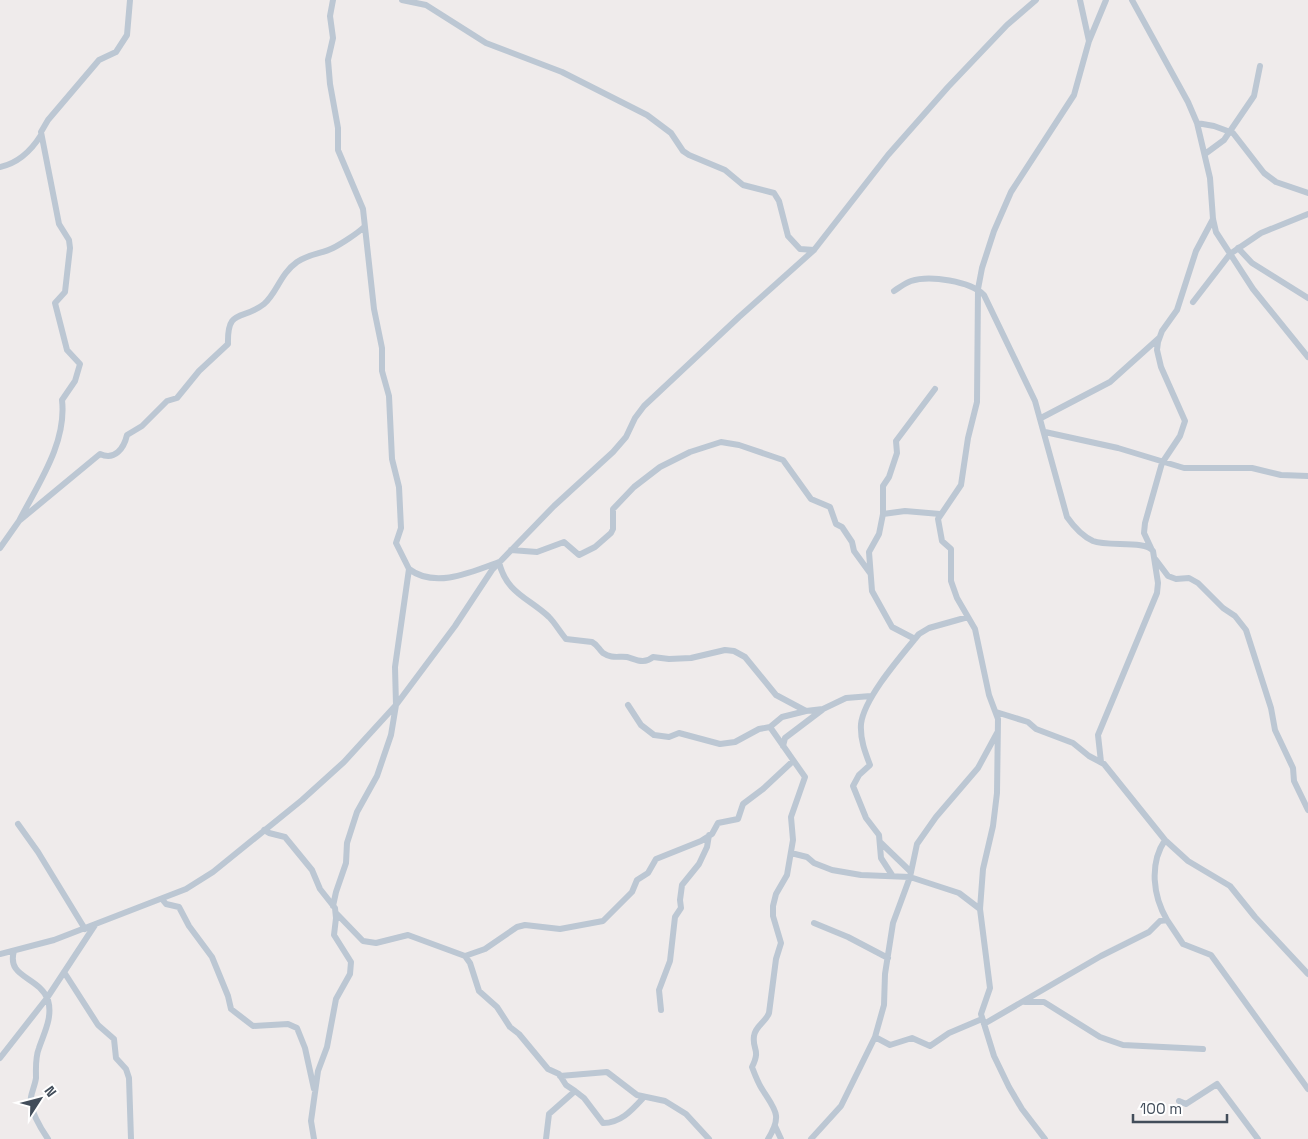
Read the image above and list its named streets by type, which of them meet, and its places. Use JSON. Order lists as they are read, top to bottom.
{
  "scale_bar": "100 m",
  "north": "top right"
}
